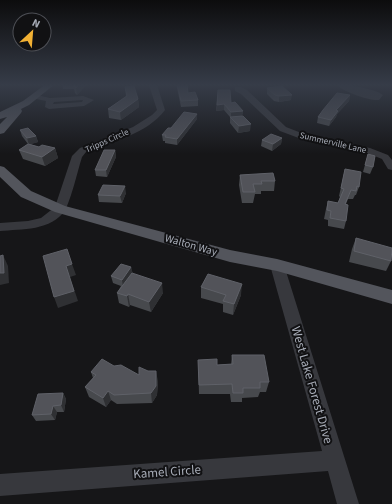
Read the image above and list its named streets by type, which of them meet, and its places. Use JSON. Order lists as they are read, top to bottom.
{
  "streets": {
    "main road": ["Walton Way"],
    "street": [
      "Tripps Circle",
      "Summerville Lane",
      "West Lake Forest Drive",
      "Kamel Circle"
    ]
  },
  "crossings": [
    ["Tripps Circle", "Walton Way"],
    ["Walton Way", "West Lake Forest Drive"],
    ["West Lake Forest Drive", "Kamel Circle"]
  ],
  "north": "top right"
}
